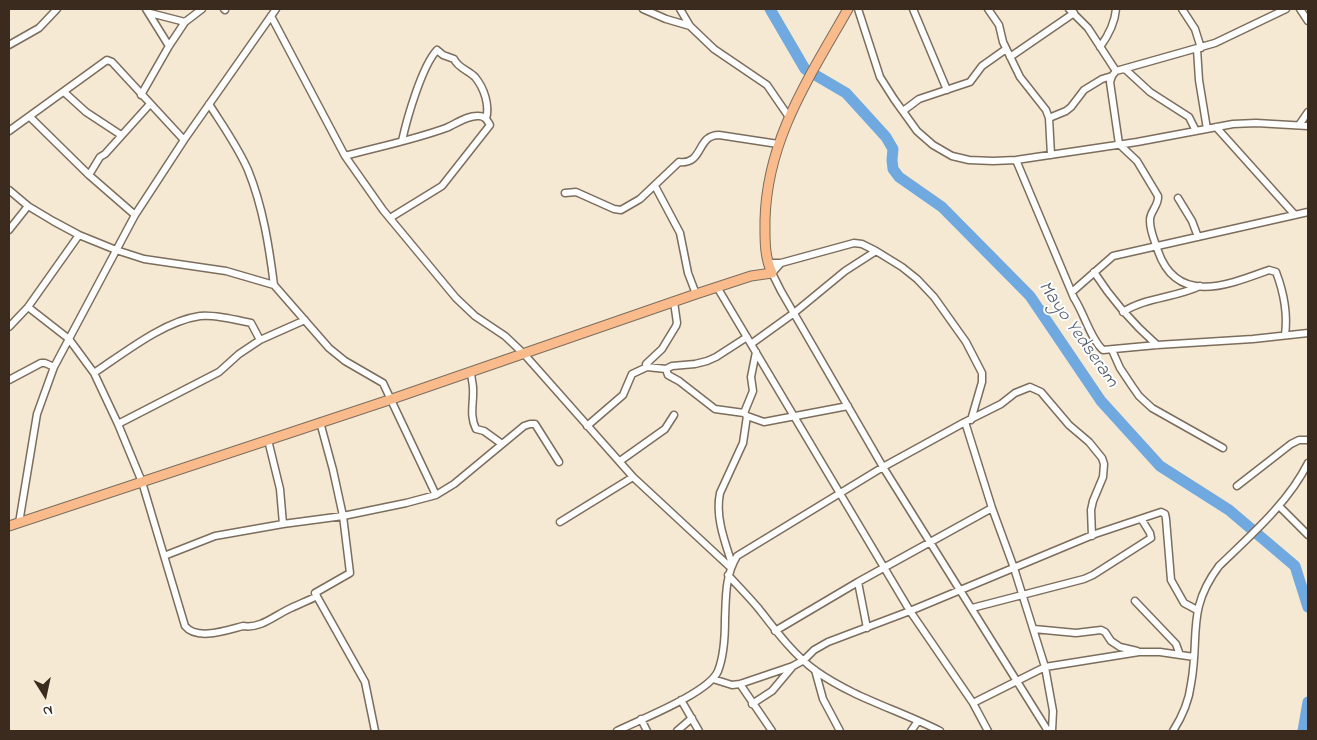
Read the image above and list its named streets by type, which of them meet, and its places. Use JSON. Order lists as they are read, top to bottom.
{
  "water": ["Mayo Yedseram"],
  "north": "bottom"
}
